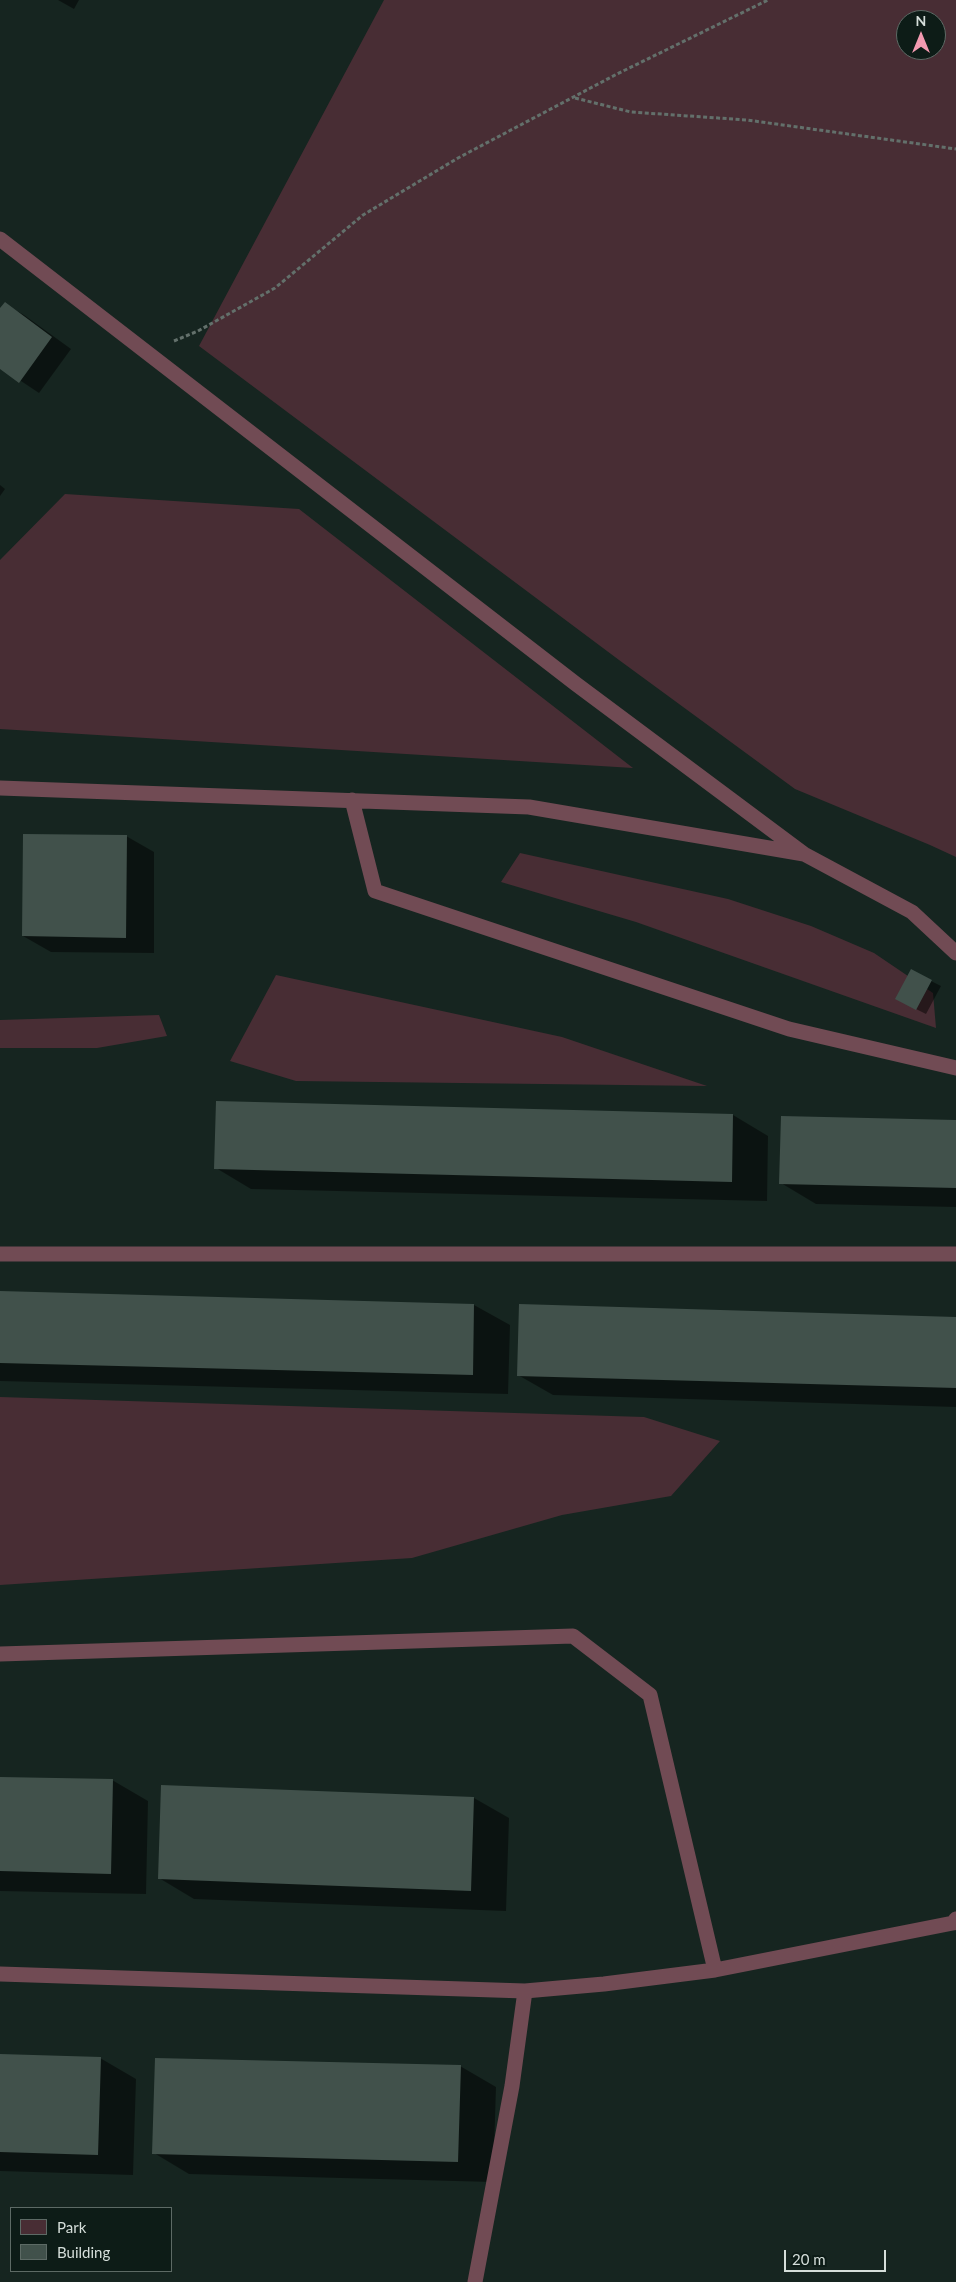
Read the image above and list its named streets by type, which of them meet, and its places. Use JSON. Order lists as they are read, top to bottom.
{
  "legend": ["Park", "Building"],
  "scale_bar": "20 m",
  "north": "top"
}
